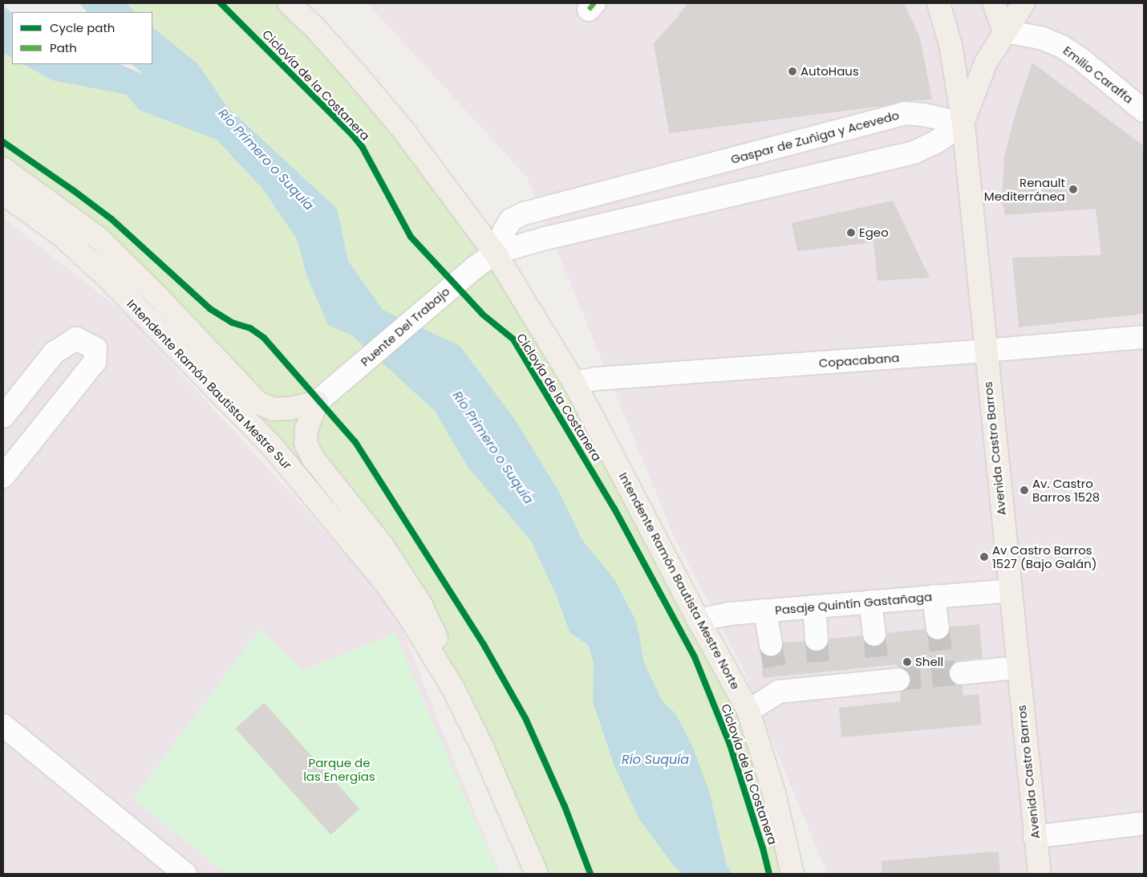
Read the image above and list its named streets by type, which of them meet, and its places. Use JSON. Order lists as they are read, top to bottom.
{
  "streets": {
    "main road": ["Intendente Ramón Bautista Mestre Sur", "Avenida Castro Barros", "Intendente Ramón Bautista Mestre Norte"],
    "street": [
      "Emilio Caraffa",
      "Gaspar de Zuñiga y Acevedo",
      "Puente Del Trabajo",
      "Copacabana",
      "Pasaje Quintín Gastañaga"
    ],
    "cycle path": ["Ciclovía de la Costanera"]
  },
  "crossings": [
    ["Emilio Caraffa", "Avenida Castro Barros"],
    ["Gaspar de Zuñiga y Acevedo", "Puente Del Trabajo"],
    ["Gaspar de Zuñiga y Acevedo", "Avenida Castro Barros"],
    ["Gaspar de Zuñiga y Acevedo", "Intendente Ramón Bautista Mestre Norte"],
    ["Puente Del Trabajo", "Intendente Ramón Bautista Mestre Norte"],
    ["Copacabana", "Avenida Castro Barros"],
    ["Copacabana", "Intendente Ramón Bautista Mestre Norte"],
    ["Avenida Castro Barros", "Pasaje Quintín Gastañaga"],
    ["Intendente Ramón Bautista Mestre Norte", "Pasaje Quintín Gastañaga"]
  ],
  "water": ["Río Primero o Suquía", "Río Suquía"],
  "parks": ["Parque de las Energías"],
  "places": [
    "AutoHaus",
    "Renault Mediterránea",
    "Egeo",
    "Av. Castro Barros 1528",
    "Av Castro Barros 1527 (Bajo Galán)",
    "Shell"
  ],
  "legend": ["Cycle path", "Path"]
}
